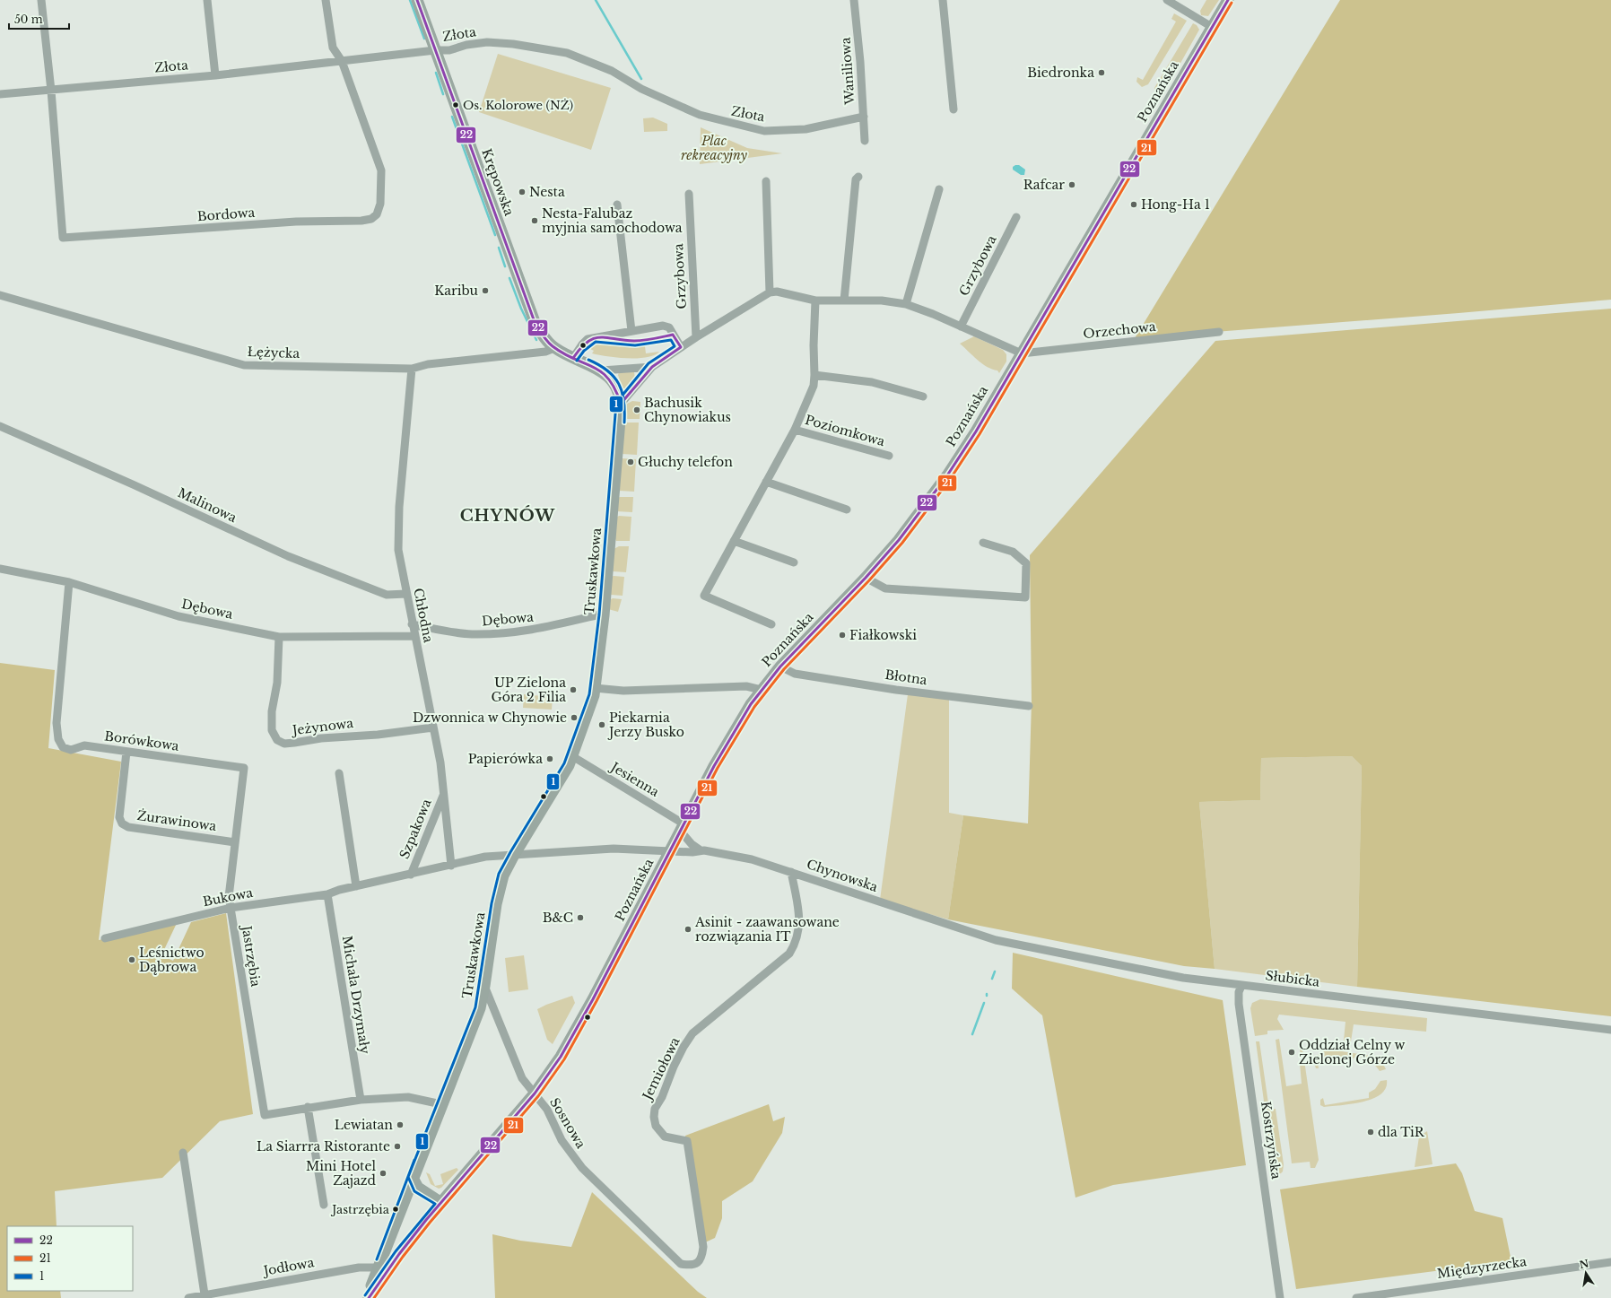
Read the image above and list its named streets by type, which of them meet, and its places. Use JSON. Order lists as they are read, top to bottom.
{
  "streets": {
    "street": [
      "Złota",
      "Waniliowa",
      "Poznańska",
      "Krępowska",
      "Bordowa",
      "Grzybowa",
      "Orzechowa",
      "Łężycka",
      "Poziomkowa",
      "Malinowa",
      "Truskawkowa",
      "Dębowa",
      "Chłodna",
      "Błotna",
      "Jeżynowa",
      "Borówkowa",
      "Jesienna",
      "Żurawinowa",
      "Szpakowa",
      "Chynowska",
      "Bukowa",
      "Jastrzębia",
      "Słubicka",
      "Michała Drzymały",
      "Jemiołowa",
      "Sosnowa",
      "Kostrzyńska",
      "Jodłowa",
      "Międzyrzecka"
    ]
  },
  "crossings": [
    ["Złota", "Waniliowa"],
    ["Złota", "Krępowska"],
    ["Złota", "Bordowa"],
    ["Poznańska", "Orzechowa"],
    ["Poznańska", "Truskawkowa"],
    ["Poznańska", "Błotna"],
    ["Poznańska", "Jesienna"],
    ["Poznańska", "Chynowska"],
    ["Poznańska", "Bukowa"],
    ["Poznańska", "Sosnowa"],
    ["Krępowska", "Łężycka"],
    ["Krępowska", "Truskawkowa"],
    ["Grzybowa", "Truskawkowa"],
    ["Łężycka", "Truskawkowa"],
    ["Łężycka", "Chłodna"],
    ["Malinowa", "Chłodna"],
    ["Truskawkowa", "Dębowa"],
    ["Truskawkowa", "Jesienna"],
    ["Truskawkowa", "Bukowa"],
    ["Truskawkowa", "Jastrzębia"],
    ["Truskawkowa", "Sosnowa"],
    ["Truskawkowa", "Jodłowa"],
    ["Dębowa", "Chłodna"],
    ["Dębowa", "Jeżynowa"],
    ["Dębowa", "Borówkowa"],
    ["Chłodna", "Jeżynowa"],
    ["Chłodna", "Szpakowa"],
    ["Chłodna", "Bukowa"],
    ["Borówkowa", "Żurawinowa"],
    ["Borówkowa", "Bukowa"],
    ["Borówkowa", "Jastrzębia"],
    ["Szpakowa", "Bukowa"],
    ["Chynowska", "Bukowa"],
    ["Chynowska", "Słubicka"],
    ["Chynowska", "Jemiołowa"],
    ["Bukowa", "Jastrzębia"],
    ["Bukowa", "Michała Drzymały"],
    ["Jastrzębia", "Michała Drzymały"],
    ["Słubicka", "Kostrzyńska"],
    ["Jemiołowa", "Sosnowa"]
  ],
  "districts": ["CHYNÓW"],
  "parks": ["Plac rekreacyjny"],
  "places": [
    "Biedronka",
    "Os. Kolorowe (NŻ)",
    "Rafcar",
    "Nesta",
    "Hong-Ha 1",
    "Nesta-Falubaz myjnia samochodowa",
    "Karibu",
    "Bachusik Chynowiakus",
    "Głuchy telefon",
    "Fiałkowski",
    "UP Zielona Góra 2 Filia",
    "Dzwonnica w Chynowie",
    "Piekarnia Jerzy Busko",
    "Papierówka",
    "B&C",
    "Asinit - zaawansowane rozwiązania IT",
    "Leśnictwo Dąbrowa",
    "Oddział Celny w Zielonej Górze",
    "Lewiatan",
    "dla TiR",
    "La Siarrra Ristorante",
    "Mini Hotel Zajazd",
    "Jastrzębia"
  ],
  "lines": ["transit line 22", "transit line 21", "transit line 1"],
  "legend": ["22", "21", "1"],
  "scale_bar": "50 m",
  "north": "top"
}
